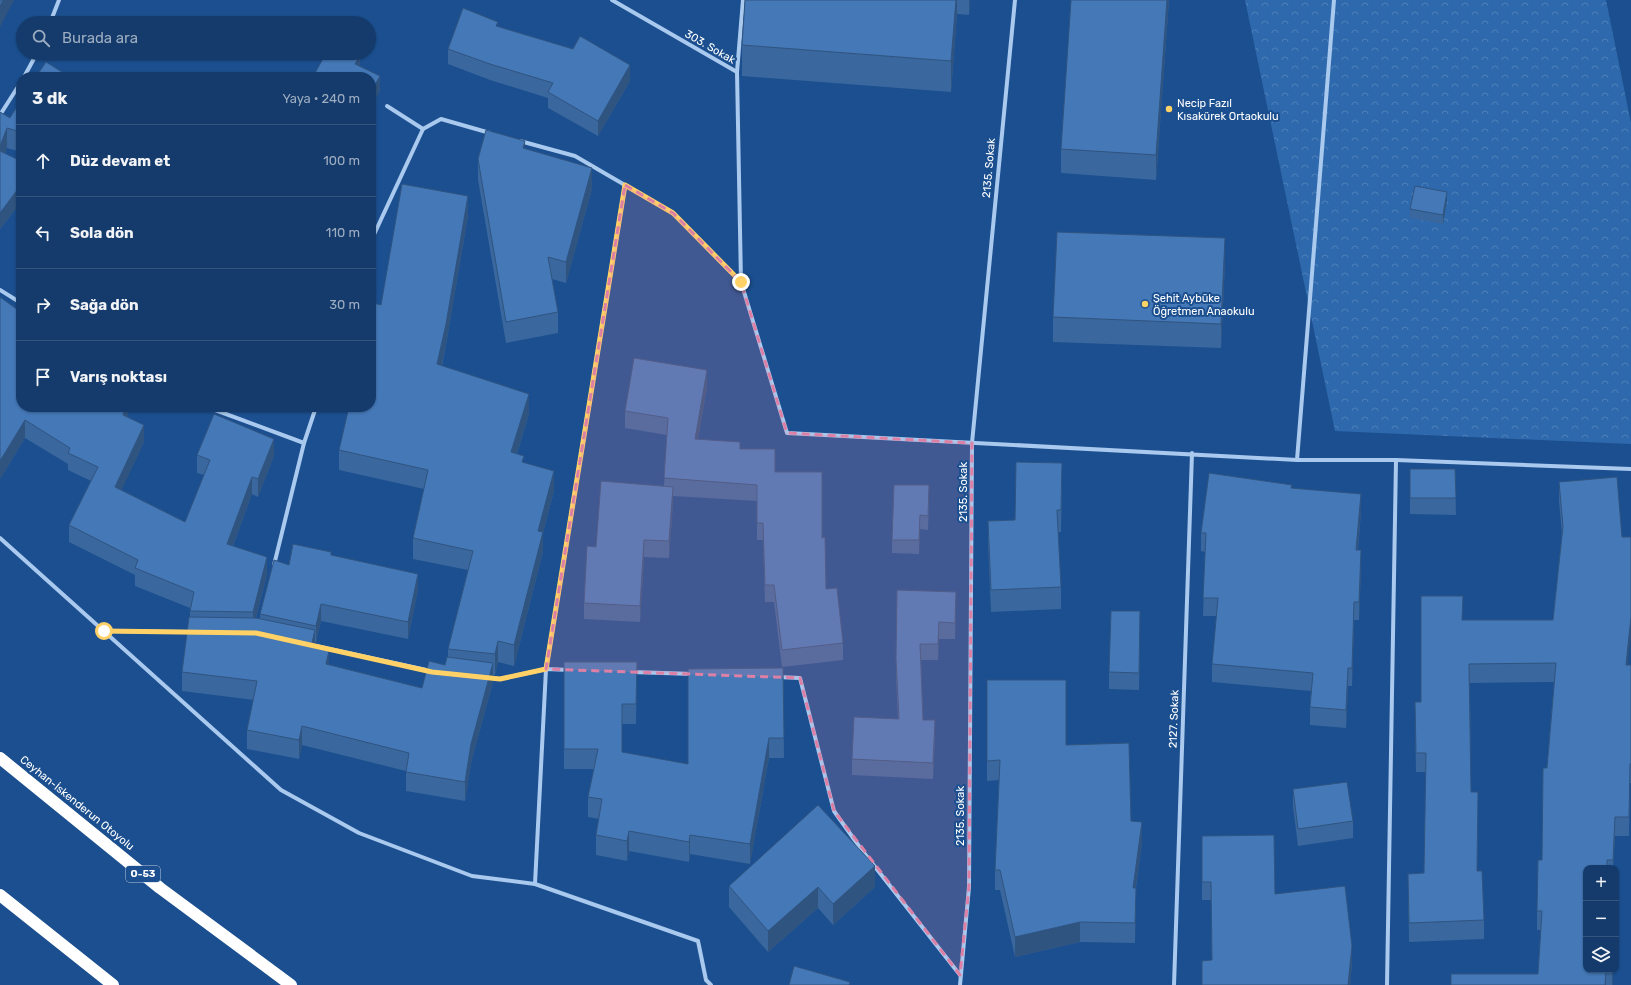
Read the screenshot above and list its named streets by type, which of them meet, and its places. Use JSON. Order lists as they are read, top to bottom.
{
  "streets": {
    "highway": ["Ceyhan-İskenderun Otoyolu", "O-53"],
    "street": ["303. Sokak", "2135. Sokak", "2127. Sokak"]
  },
  "places": ["Necip Fazıl Kısakürek Ortaokulu", "Şehit Aybüke Öğretmen Anaokulu"],
  "page": {
    "search": "Burada ara",
    "heading": ["3 dk", "Yaya · 240 m"],
    "list": [
      ["Düz devam et", "100 m"],
      ["Sola dön", "110 m"],
      ["Sağa dön", "30 m"],
      "Varış noktası"
    ],
    "map_buttons": ["+", "−"]
  }
}
